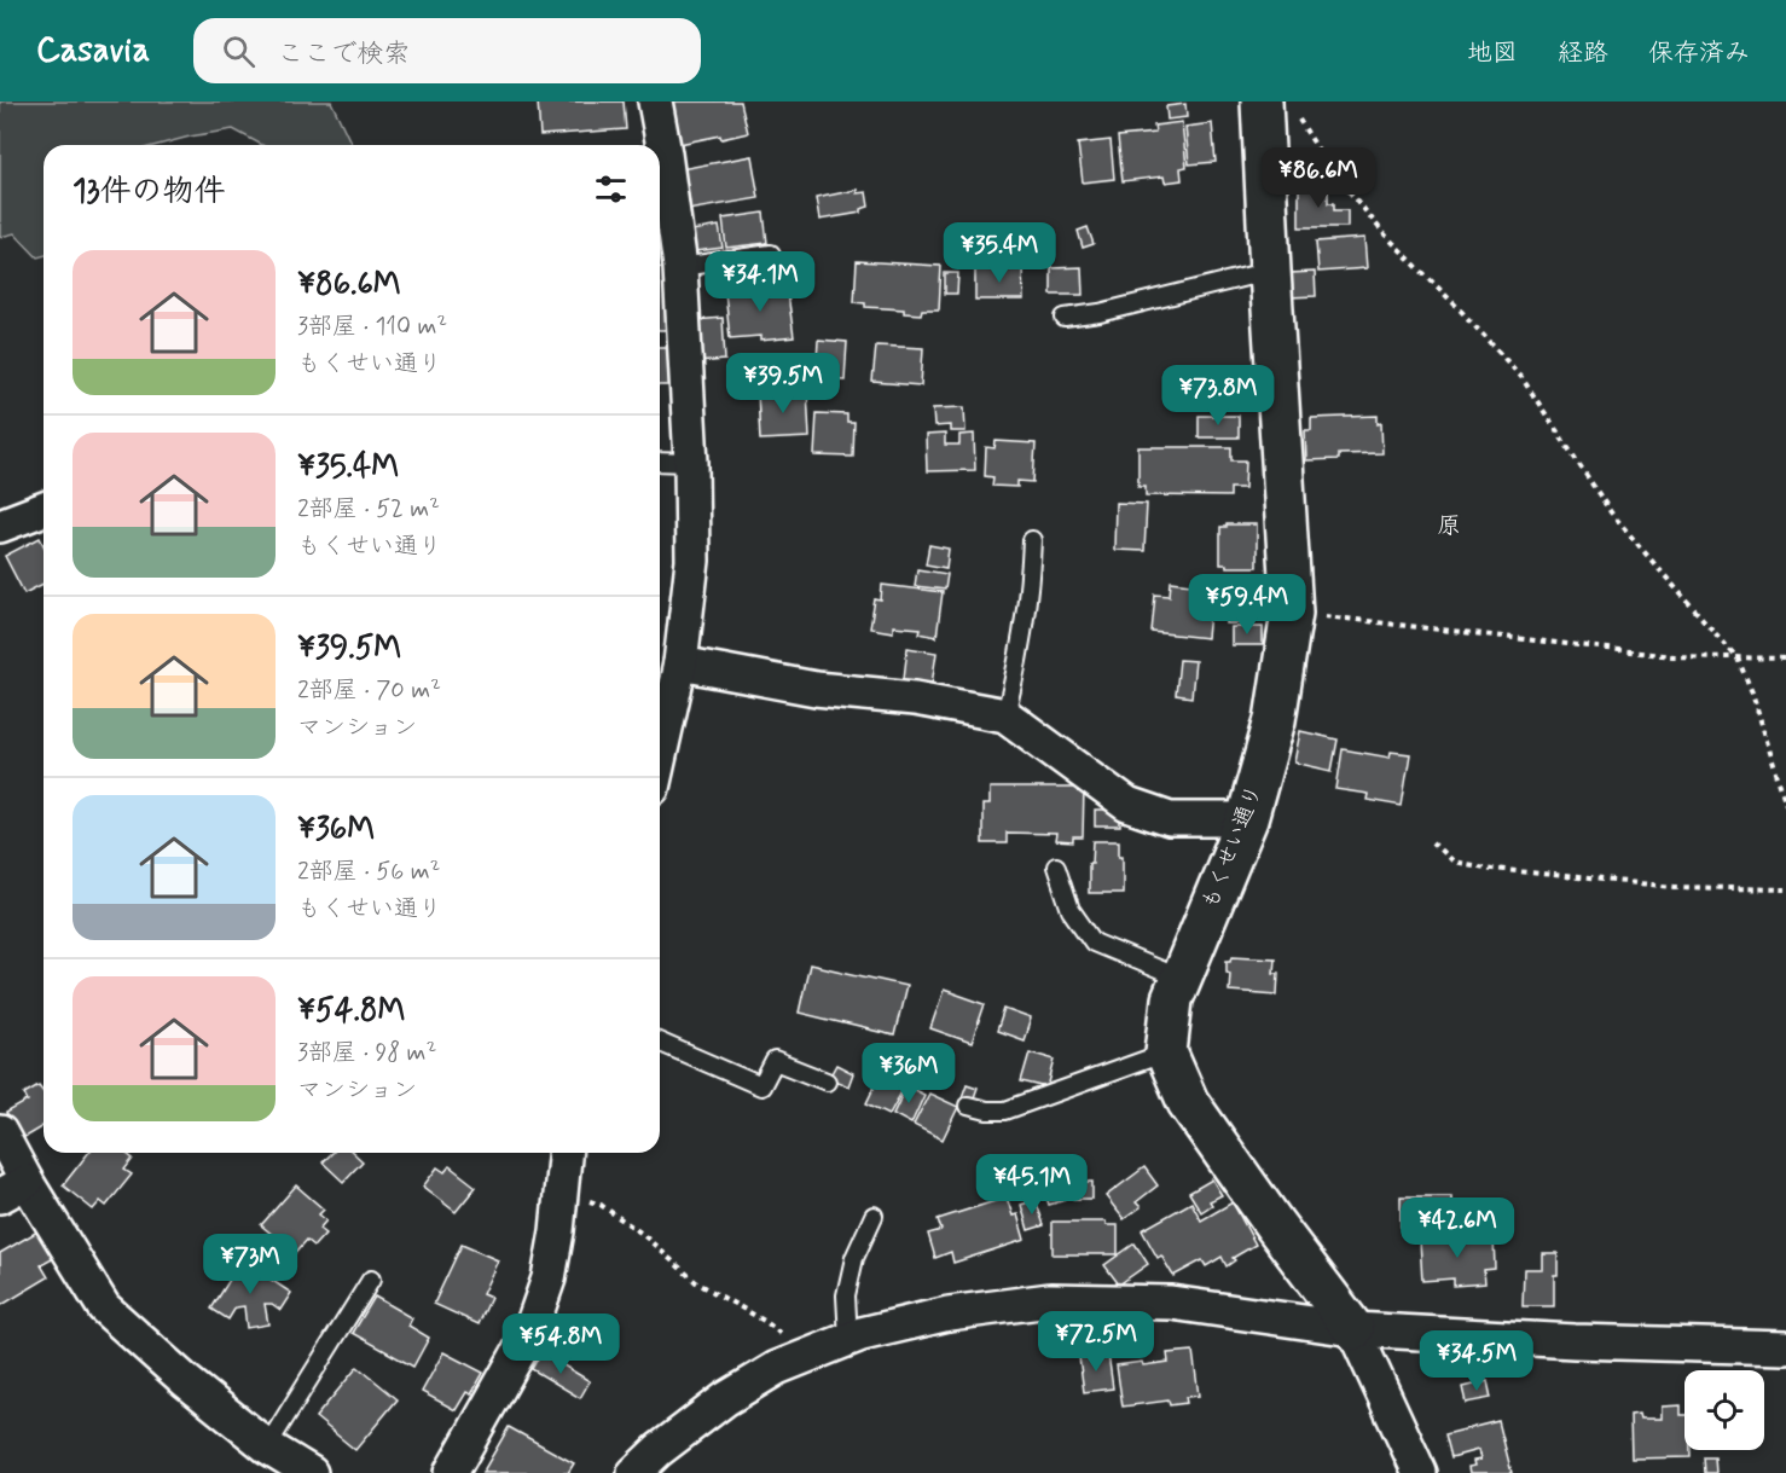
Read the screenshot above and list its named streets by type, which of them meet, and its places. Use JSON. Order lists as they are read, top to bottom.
{
  "streets": {
    "street": ["もくせい通り"]
  },
  "districts": ["原"],
  "page": {
    "header": "Casavia",
    "search": "ここで検索",
    "nav": ["地図", "経路", "保存済み"],
    "heading": "13件の物件",
    "price": [
      "¥86.6M",
      "¥35.4M",
      "¥34.1M",
      "¥39.5M",
      "¥73.8M",
      "¥59.4M",
      "¥36M",
      "¥45.1M",
      "¥42.6M",
      "¥73M",
      "¥72.5M",
      "¥54.8M",
      "¥34.5M"
    ],
    "list": [
      {
        "name": "¥86.6M",
        "note": "3部屋 · 110 m² · もくせい通り"
      },
      {
        "name": "¥35.4M",
        "note": "2部屋 · 52 m² · もくせい通り"
      },
      {
        "name": "¥39.5M",
        "note": "2部屋 · 70 m² · マンション"
      },
      {
        "name": "¥36M",
        "note": "2部屋 · 56 m² · もくせい通り"
      },
      {
        "name": "¥54.8M",
        "note": "3部屋 · 98 m² · マンション"
      }
    ]
  }
}
